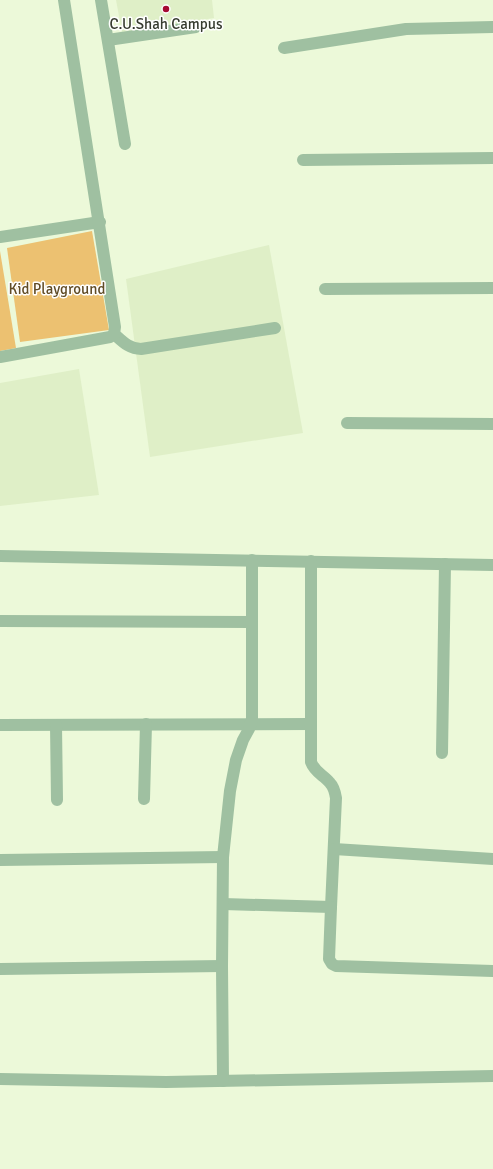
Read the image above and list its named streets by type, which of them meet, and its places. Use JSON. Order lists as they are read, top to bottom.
{
  "parks": ["Kid Playground"],
  "places": ["C.U.Shah Campus"]
}
